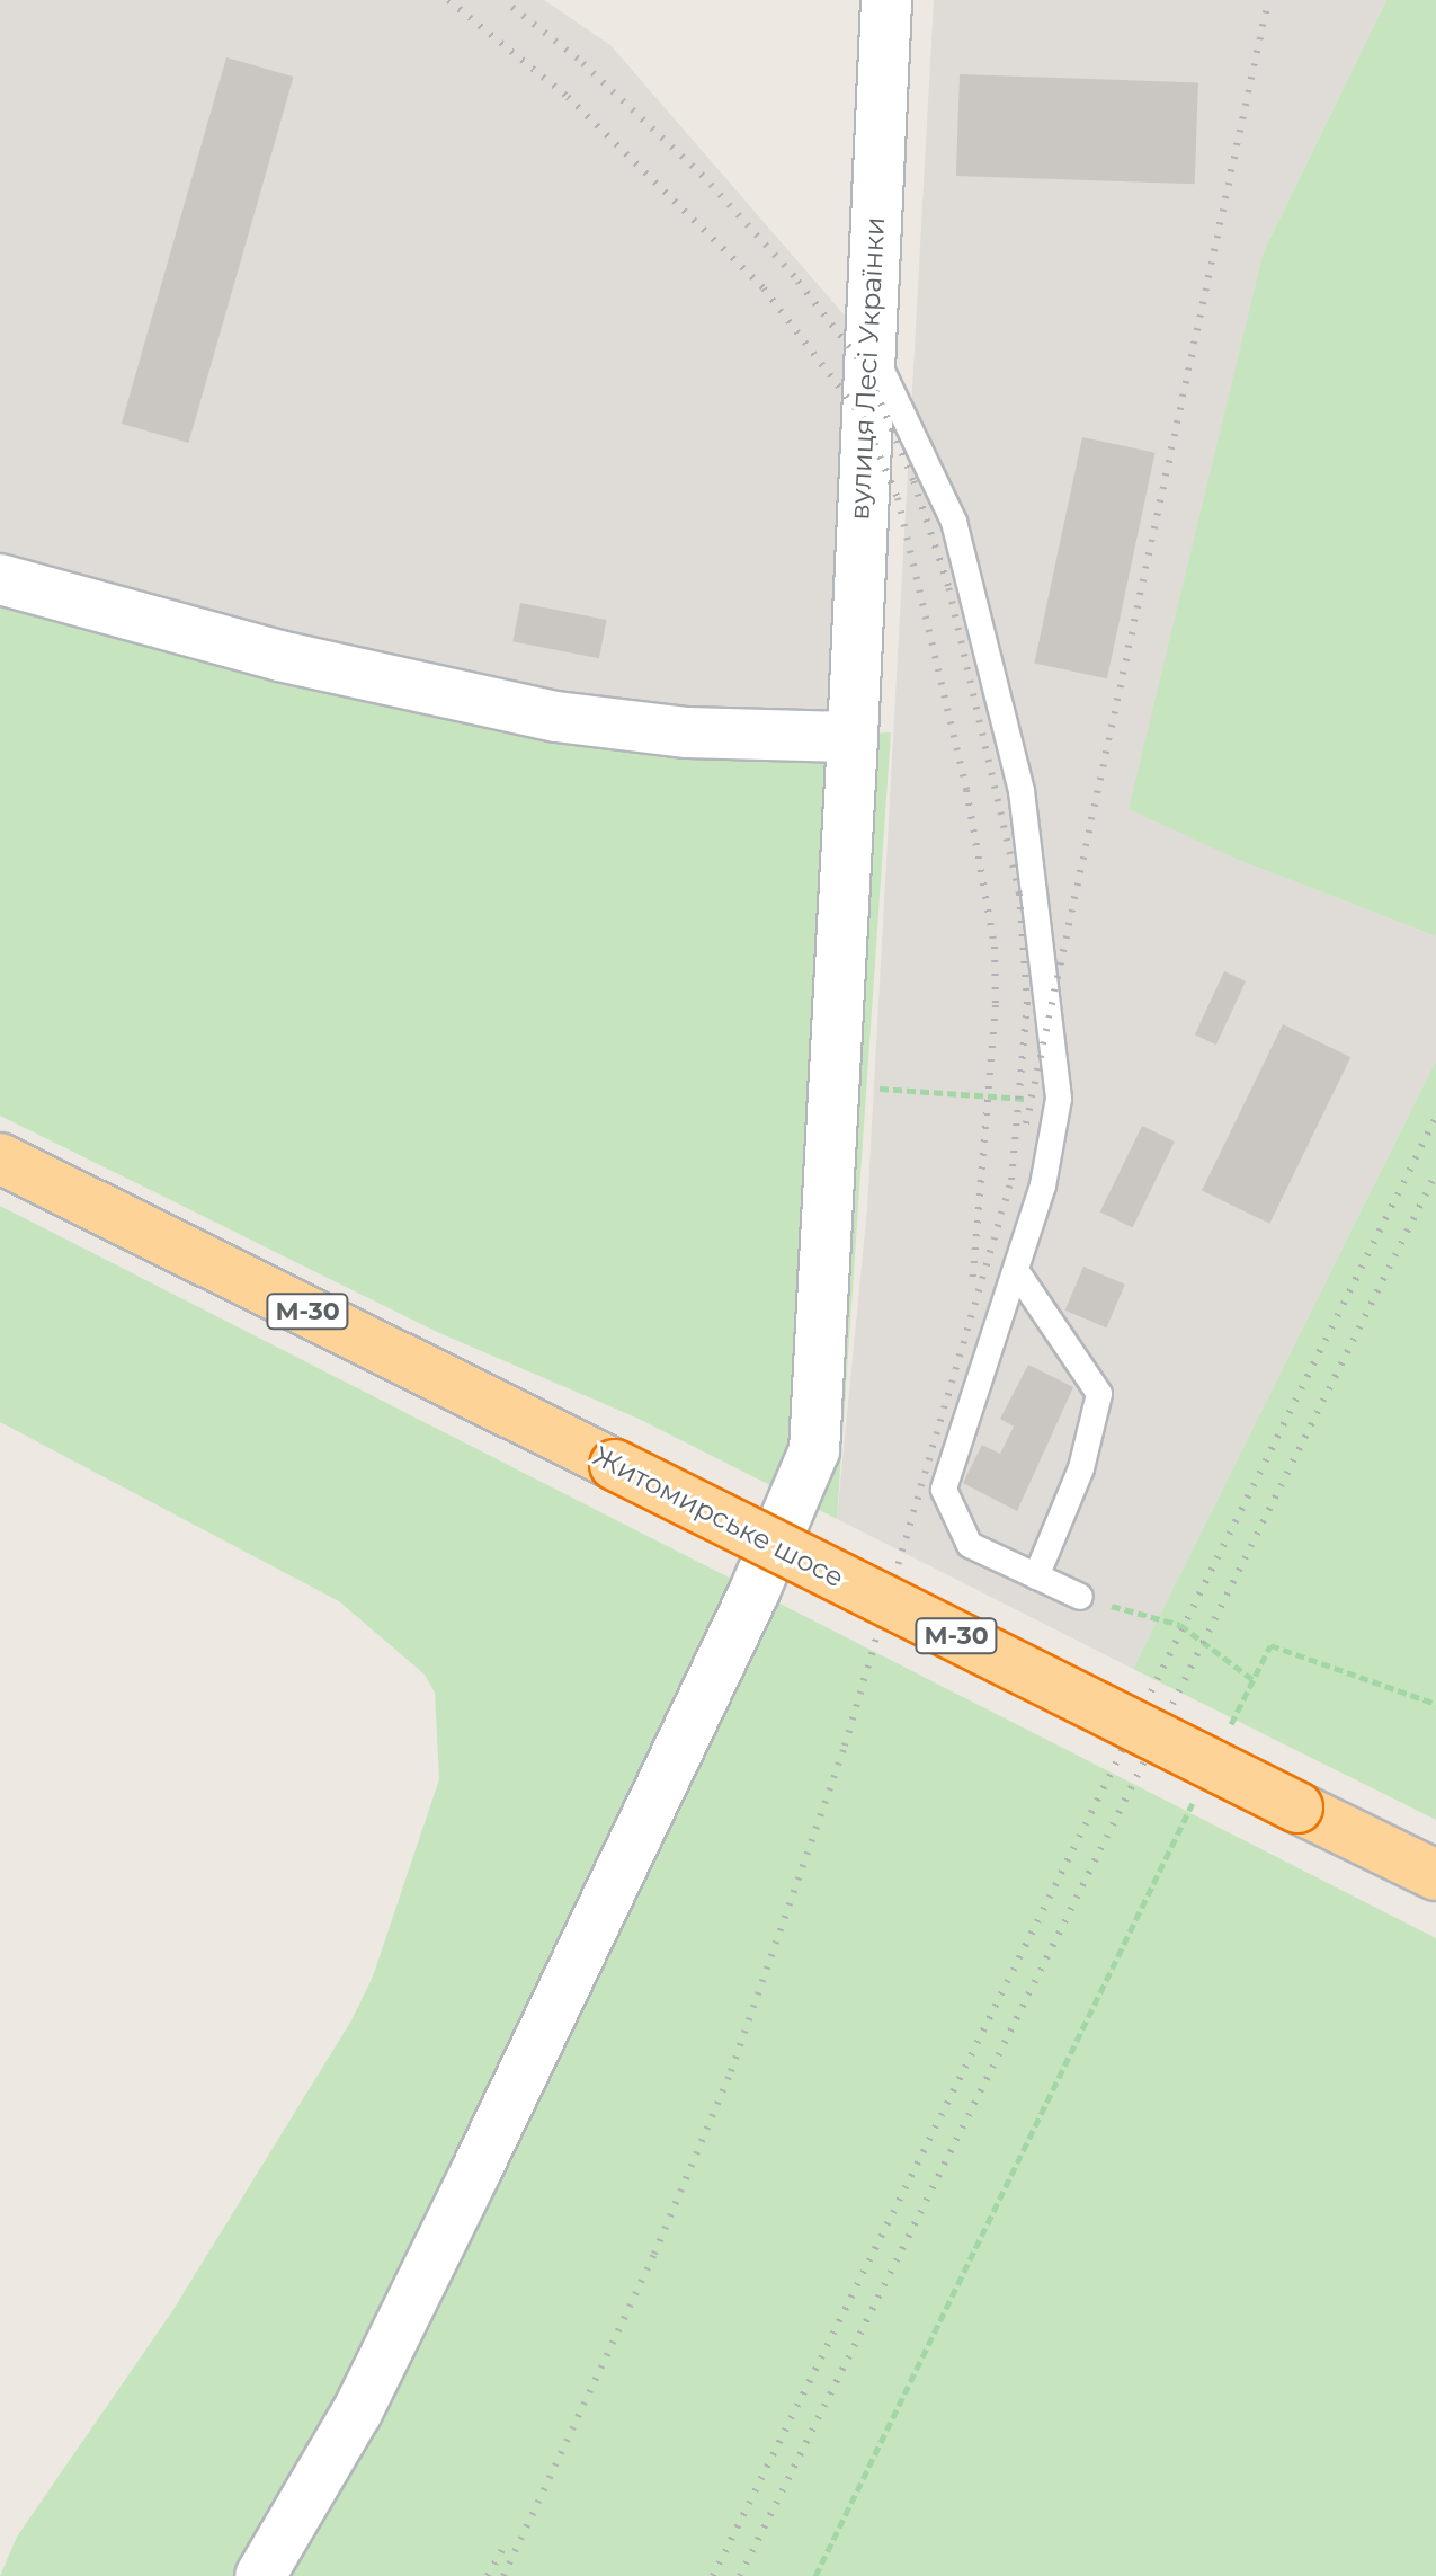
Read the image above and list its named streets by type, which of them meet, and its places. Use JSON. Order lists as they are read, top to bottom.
{
  "streets": {
    "highway": ["М-30", "Житомирське шосе"],
    "street": ["вулиця Лесі Українки"]
  }
}
